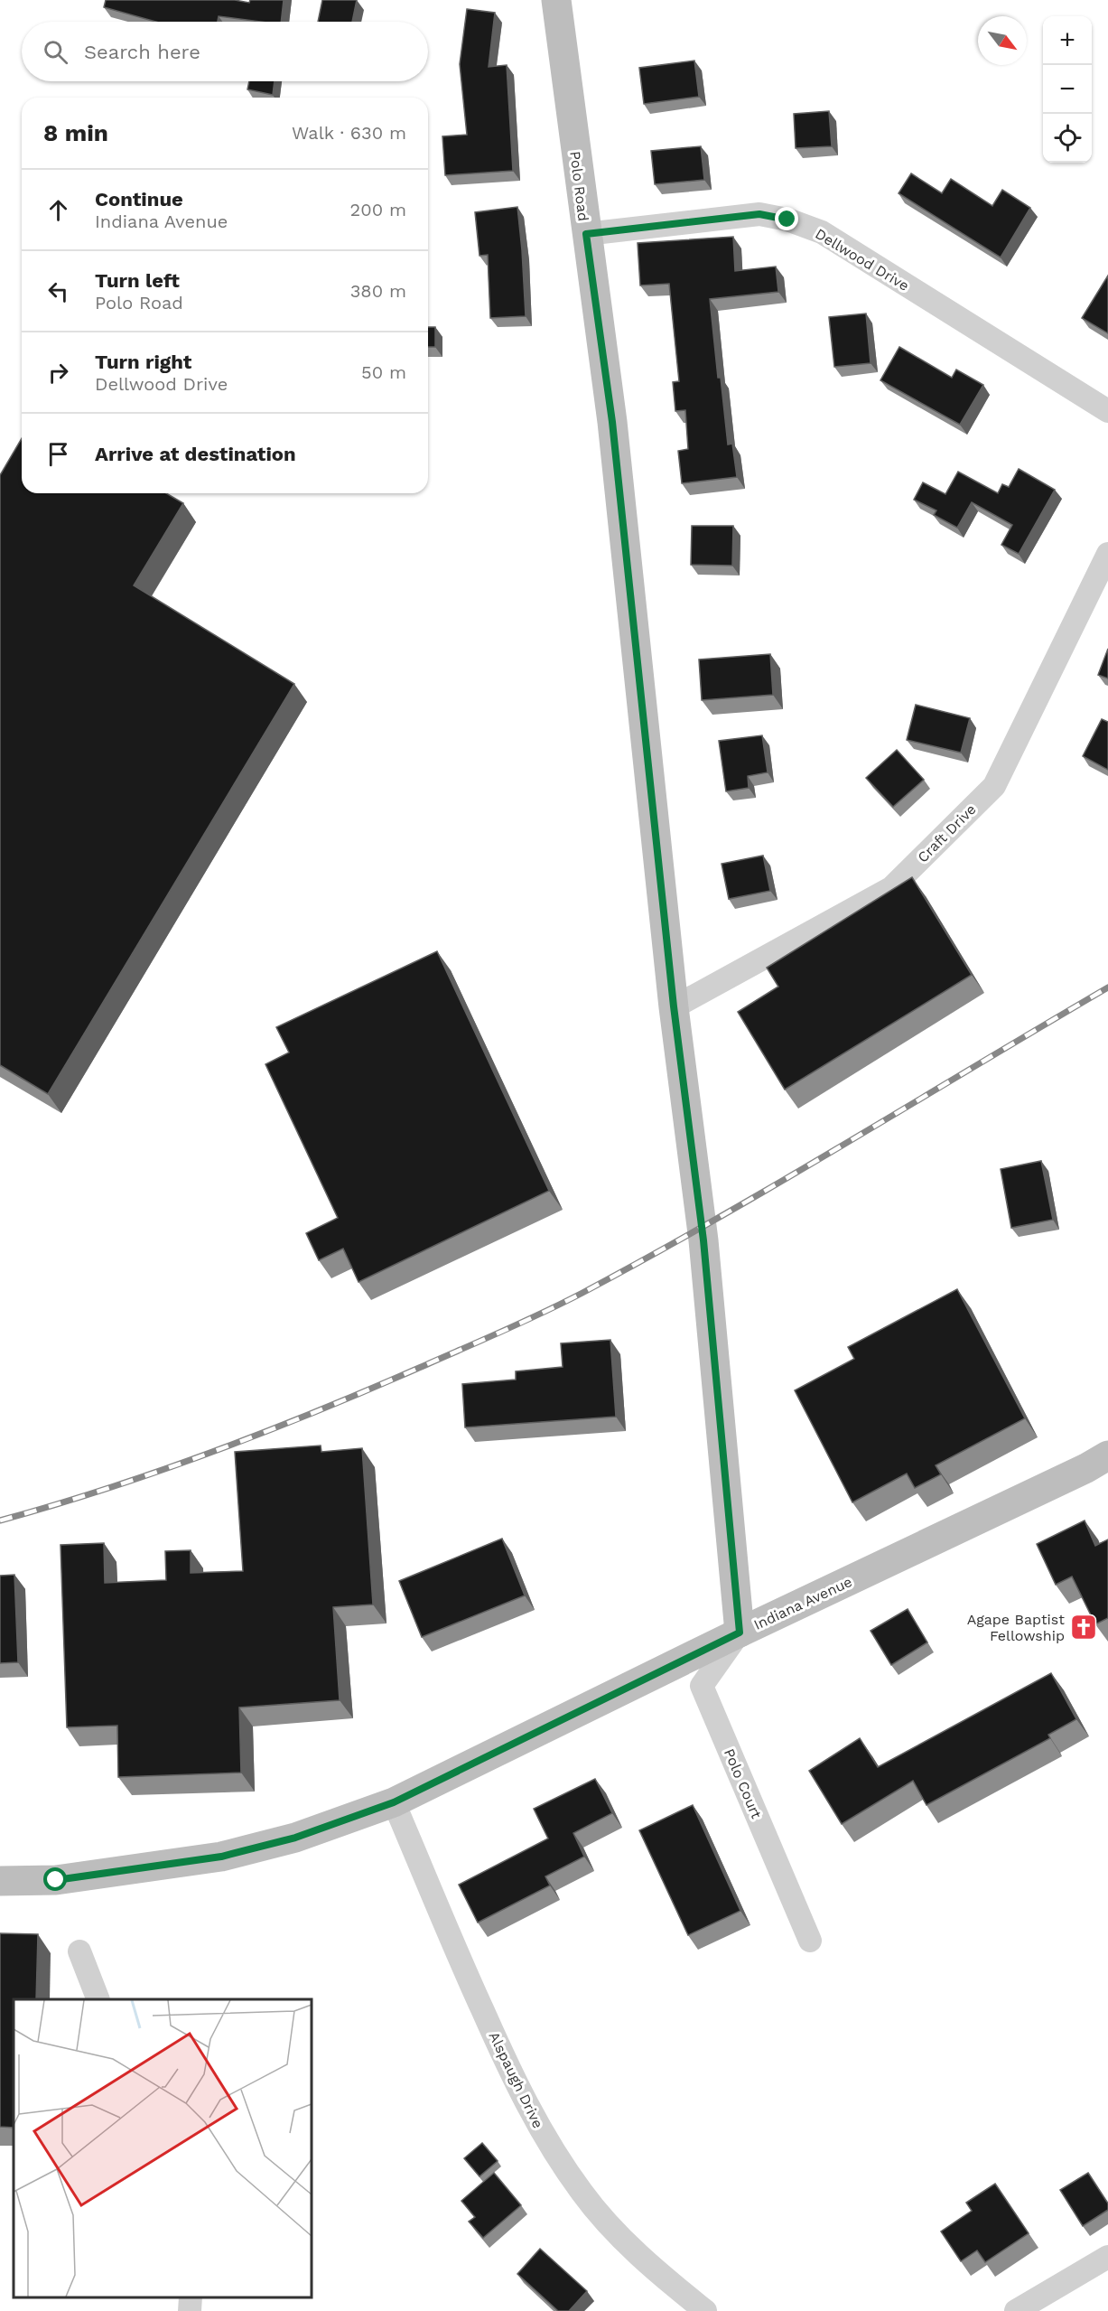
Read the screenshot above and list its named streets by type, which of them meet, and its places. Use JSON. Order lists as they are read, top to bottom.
{
  "streets": {
    "main road": ["Polo Road", "Indiana Avenue"],
    "street": [
      "Dellwood Drive",
      "Craft Drive",
      "Polo Court",
      "Alspaugh Drive"
    ]
  },
  "crossings": [
    ["Polo Road", "Dellwood Drive"],
    ["Polo Road", "Craft Drive"],
    ["Polo Road", "Indiana Avenue"],
    ["Polo Road", "Polo Court"],
    ["Indiana Avenue", "Polo Court"],
    ["Indiana Avenue", "Alspaugh Drive"]
  ],
  "places": {
    "church": ["Agape Baptist Fellowship"]
  },
  "north": "bottom right",
  "page": {
    "map_buttons": ["+", "−"],
    "search": "Search here",
    "heading": ["8 min", "Walk · 630 m"],
    "list": [
      ["Continue", "Indiana Avenue", "200 m"],
      ["Turn left", "Polo Road", "380 m"],
      ["Turn right", "Dellwood Drive", "50 m"],
      "Arrive at destination"
    ]
  }
}
